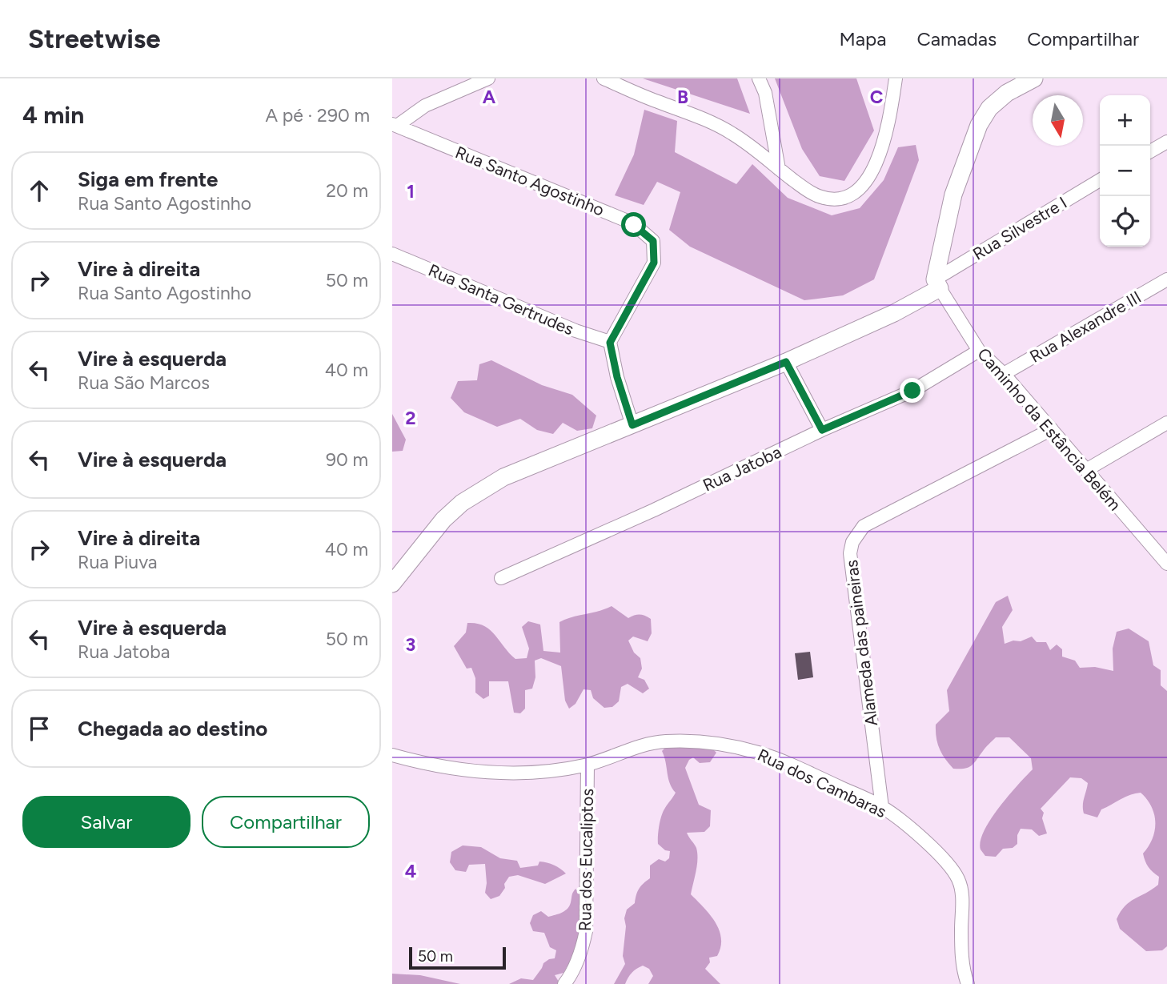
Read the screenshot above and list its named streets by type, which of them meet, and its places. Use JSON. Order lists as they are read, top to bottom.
{
  "streets": {
    "street": [
      "Rua Santo Agostinho",
      "Rua Silvestre I",
      "Rua Santa Gertrudes",
      "Rua Alexandre III",
      "Caminho da Estância Belém",
      "Rua Jatoba",
      "Alameda das paineiras",
      "Rua dos Cambaras",
      "Rua dos Eucaliptos"
    ]
  },
  "crossings": [
    ["Rua Santo Agostinho", "Rua Santa Gertrudes"],
    ["Rua Silvestre I", "Caminho da Estância Belém"],
    ["Rua Alexandre III", "Caminho da Estância Belém"],
    ["Caminho da Estância Belém", "Rua Jatoba"],
    ["Caminho da Estância Belém", "Alameda das paineiras"],
    ["Alameda das paineiras", "Rua dos Cambaras"],
    ["Rua dos Cambaras", "Rua dos Eucaliptos"]
  ],
  "scale_bar": "50 m",
  "north": "bottom",
  "page": {
    "header": "Streetwise",
    "nav": ["Mapa", "Camadas", "Compartilhar"],
    "heading": ["4 min", "A pé · 290 m"],
    "map_buttons": ["+", "−"],
    "list": [
      ["Siga em frente", "Rua Santo Agostinho", "20 m"],
      ["Vire à direita", "Rua Santo Agostinho", "50 m"],
      ["Vire à esquerda", "Rua São Marcos", "40 m"],
      ["Vire à esquerda", "90 m"],
      ["Vire à direita", "Rua Piuva", "40 m"],
      ["Vire à esquerda", "Rua Jatoba", "50 m"],
      "Chegada ao destino"
    ],
    "buttons": ["Salvar", "Compartilhar"],
    "scale": "50 m"
  },
  "grid": {
    "columns": ["A", "B", "C"],
    "rows": [
      "1",
      "2",
      "3",
      "4"
    ]
  }
}
